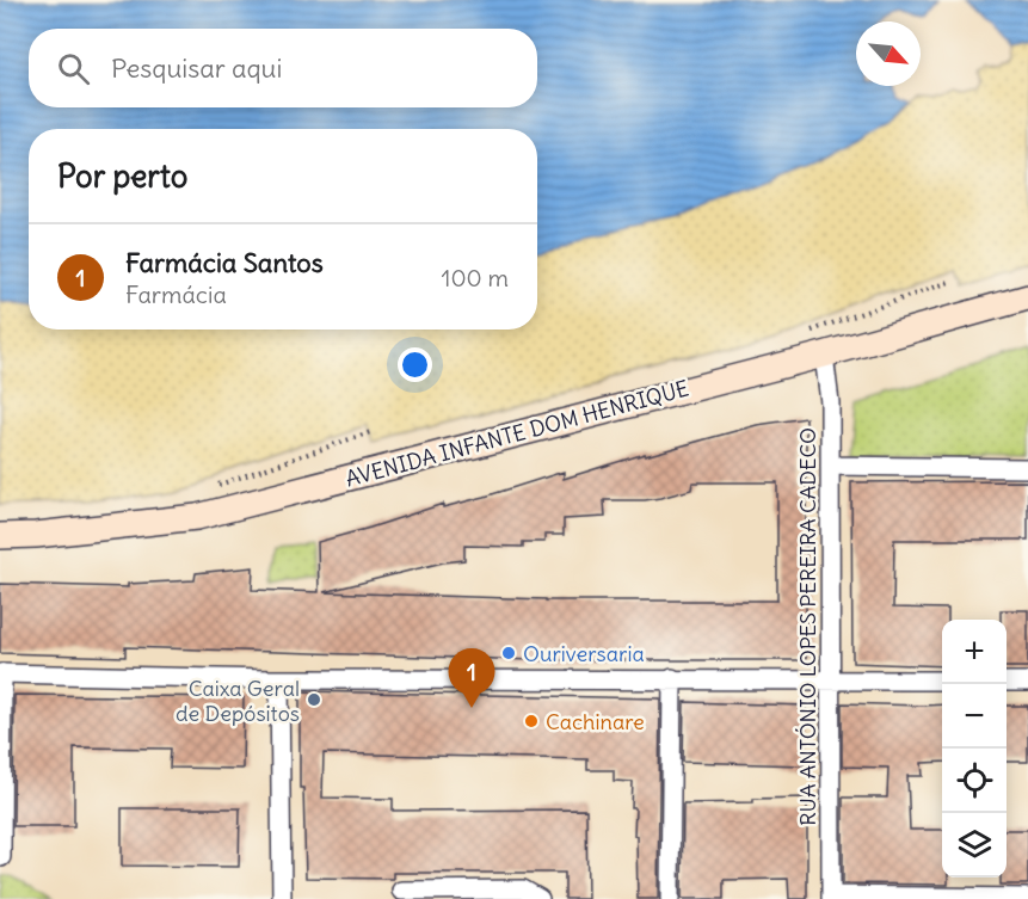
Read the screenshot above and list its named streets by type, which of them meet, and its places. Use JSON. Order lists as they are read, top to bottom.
{
  "streets": {
    "main road": ["AVENIDA INFANTE DOM HENRIQUE"],
    "street": ["RUA ANTÓNIO LOPES PEREIRA CADECO"]
  },
  "crossings": [
    ["AVENIDA INFANTE DOM HENRIQUE", "RUA ANTÓNIO LOPES PEREIRA CADECO"]
  ],
  "places": ["Ouriversaria", "Caixa Geral de Depósitos", "Cachinare"],
  "north": "bottom right",
  "page": {
    "search": "Pesquisar aqui",
    "heading": "Por perto",
    "list": [
      {
        "mark": "1",
        "name": "Farmácia Santos",
        "note": "Farmácia",
        "value": "100 m"
      }
    ],
    "map_buttons": ["+", "−"],
    "pins": "1"
  }
}
